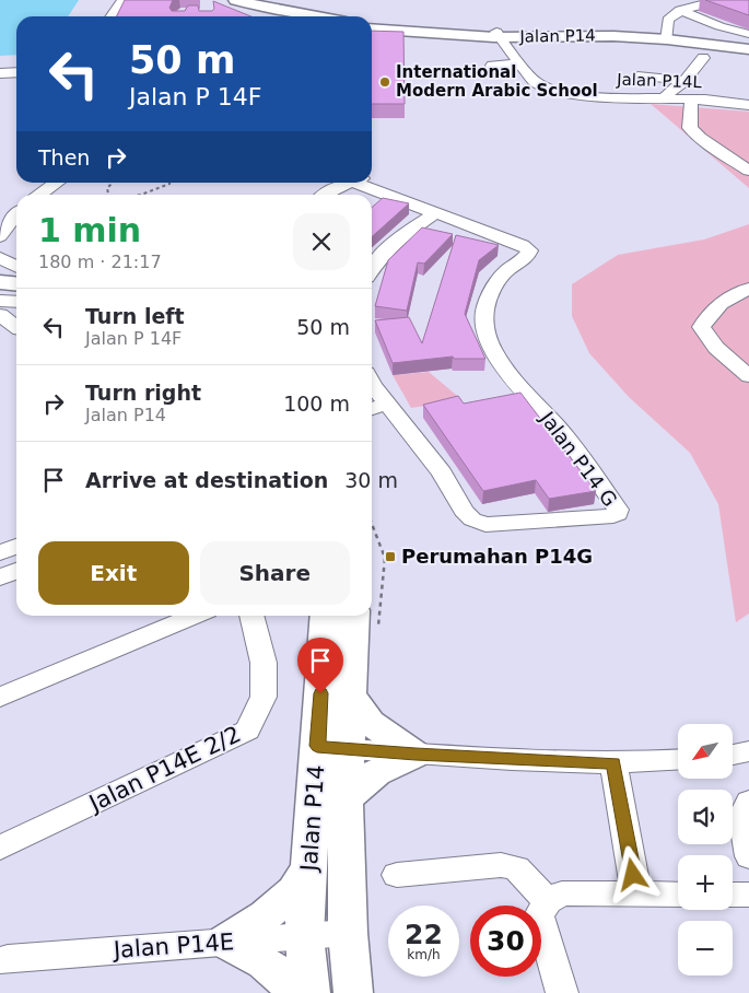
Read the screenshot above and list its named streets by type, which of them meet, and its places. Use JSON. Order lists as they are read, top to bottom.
{
  "streets": {
    "main road": ["Jalan P14"],
    "street": [
      "Jalan P14L",
      "Jalan P14 G",
      "Jalan P14E 2/2",
      "Jalan P14E"
    ]
  },
  "crossings": [
    ["Jalan P14", "Jalan P14L"],
    ["Jalan P14", "Jalan P14E"]
  ],
  "places": {
    "other": ["International Modern Arabic School"],
    "transit": ["Perumahan P14G"]
  },
  "north": "bottom left",
  "page": {
    "turn": ["50 m", "Jalan P 14F"],
    "then": "Then",
    "heading": ["1 min", "180 m · 21:17"],
    "list": [
      {
        "name": "Turn left",
        "note": "Jalan P 14F",
        "value": "50 m"
      },
      {
        "name": "Turn right",
        "note": "Jalan P14",
        "value": "100 m"
      },
      {
        "name": "Arrive at destination",
        "value": "30 m"
      }
    ],
    "buttons": ["Exit", "Share"],
    "map_buttons": ["+", "−"],
    "speed": "22 km/h",
    "limit": "30"
  }
}
